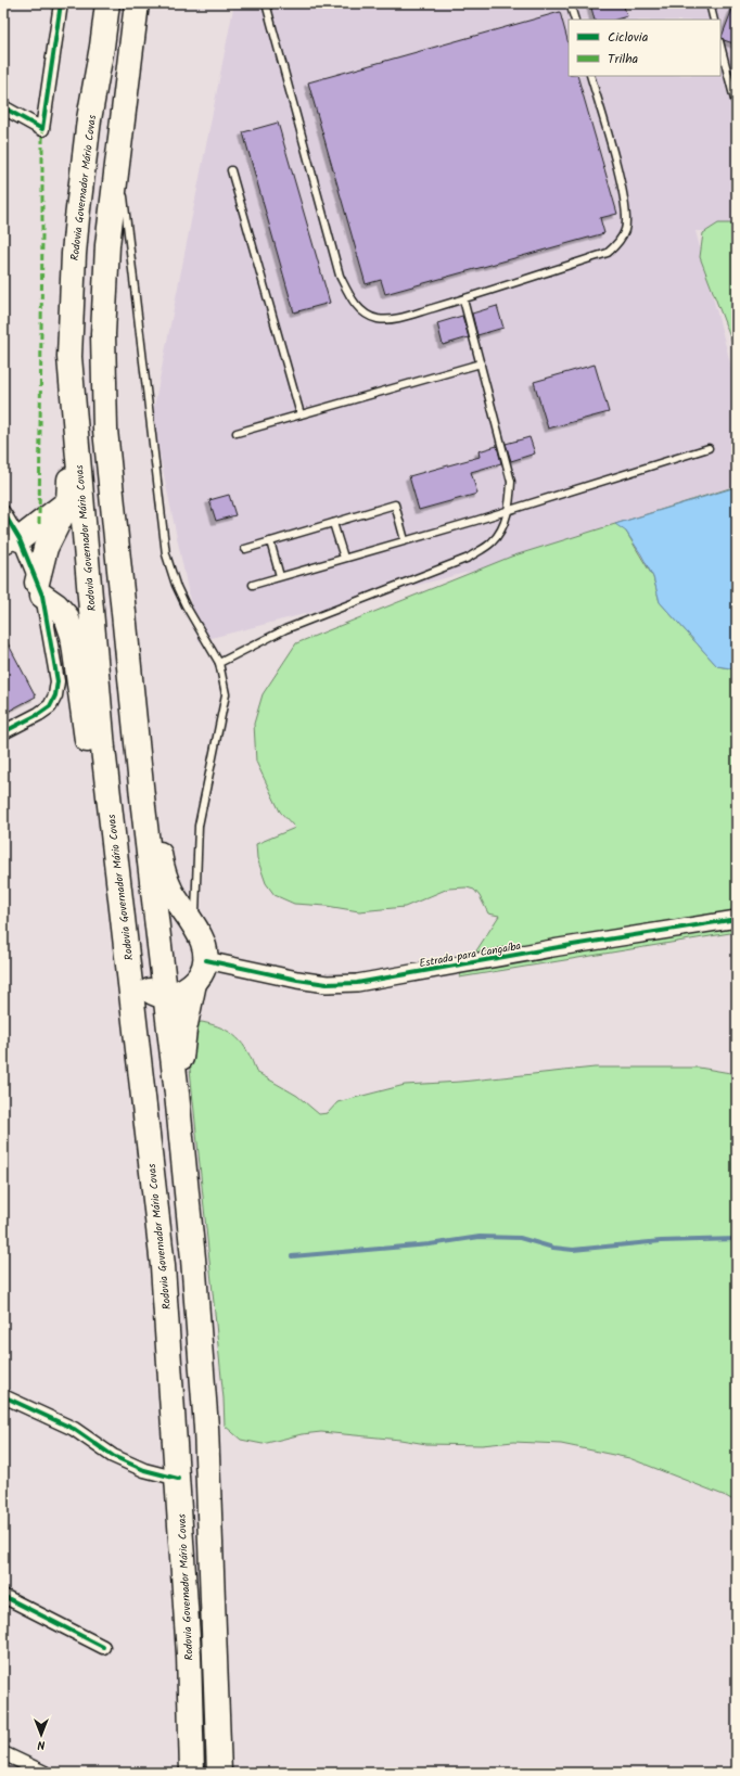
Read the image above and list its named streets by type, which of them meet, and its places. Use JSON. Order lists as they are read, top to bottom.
{
  "streets": {
    "highway": ["Rodovia Governador Mário Covas"],
    "street": ["Estrada para Cangaíba"]
  },
  "legend": ["Ciclovia", "Trilha"],
  "north": "bottom"
}
